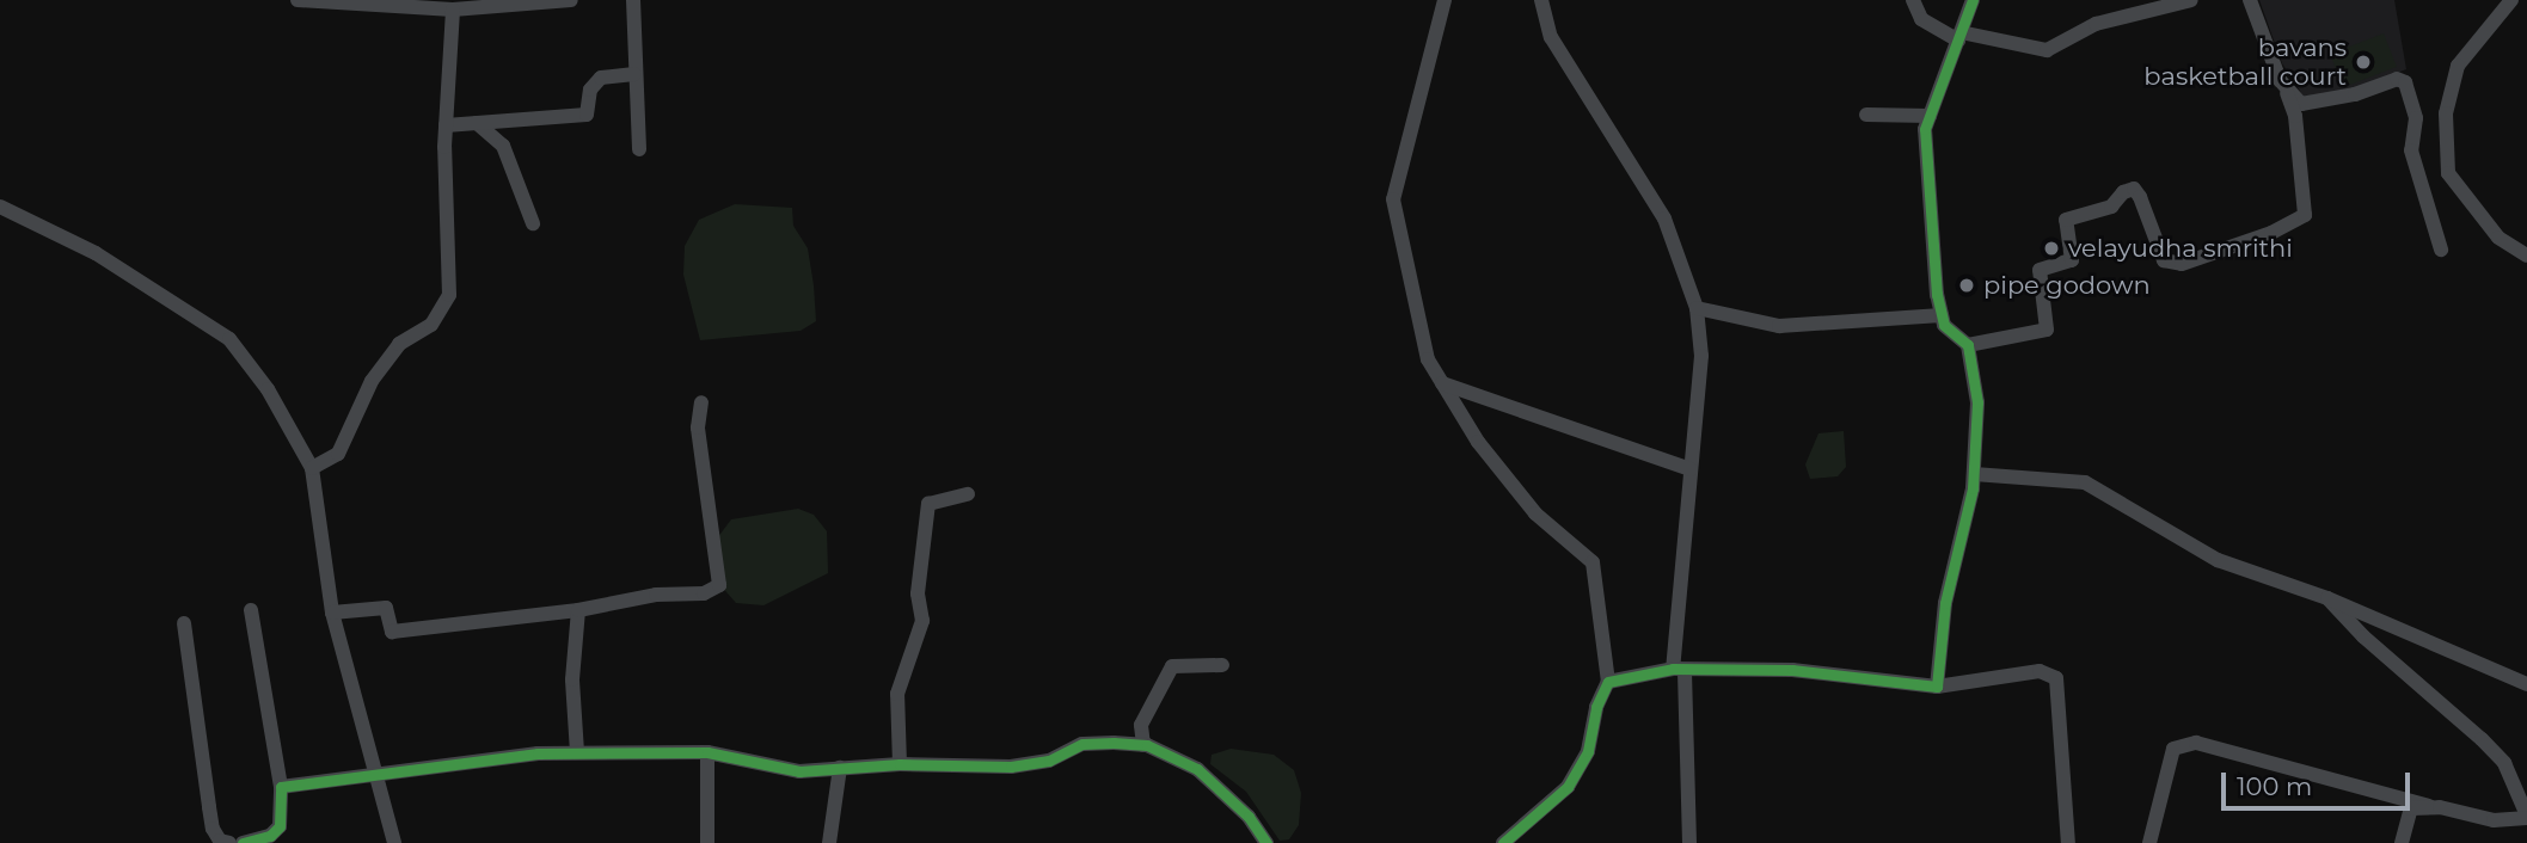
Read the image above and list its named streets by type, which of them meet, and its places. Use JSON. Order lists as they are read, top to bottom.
{
  "places": ["bavans basketball court", "velayudha smrithi", "pipe godown"],
  "scale_bar": "100 m"
}
